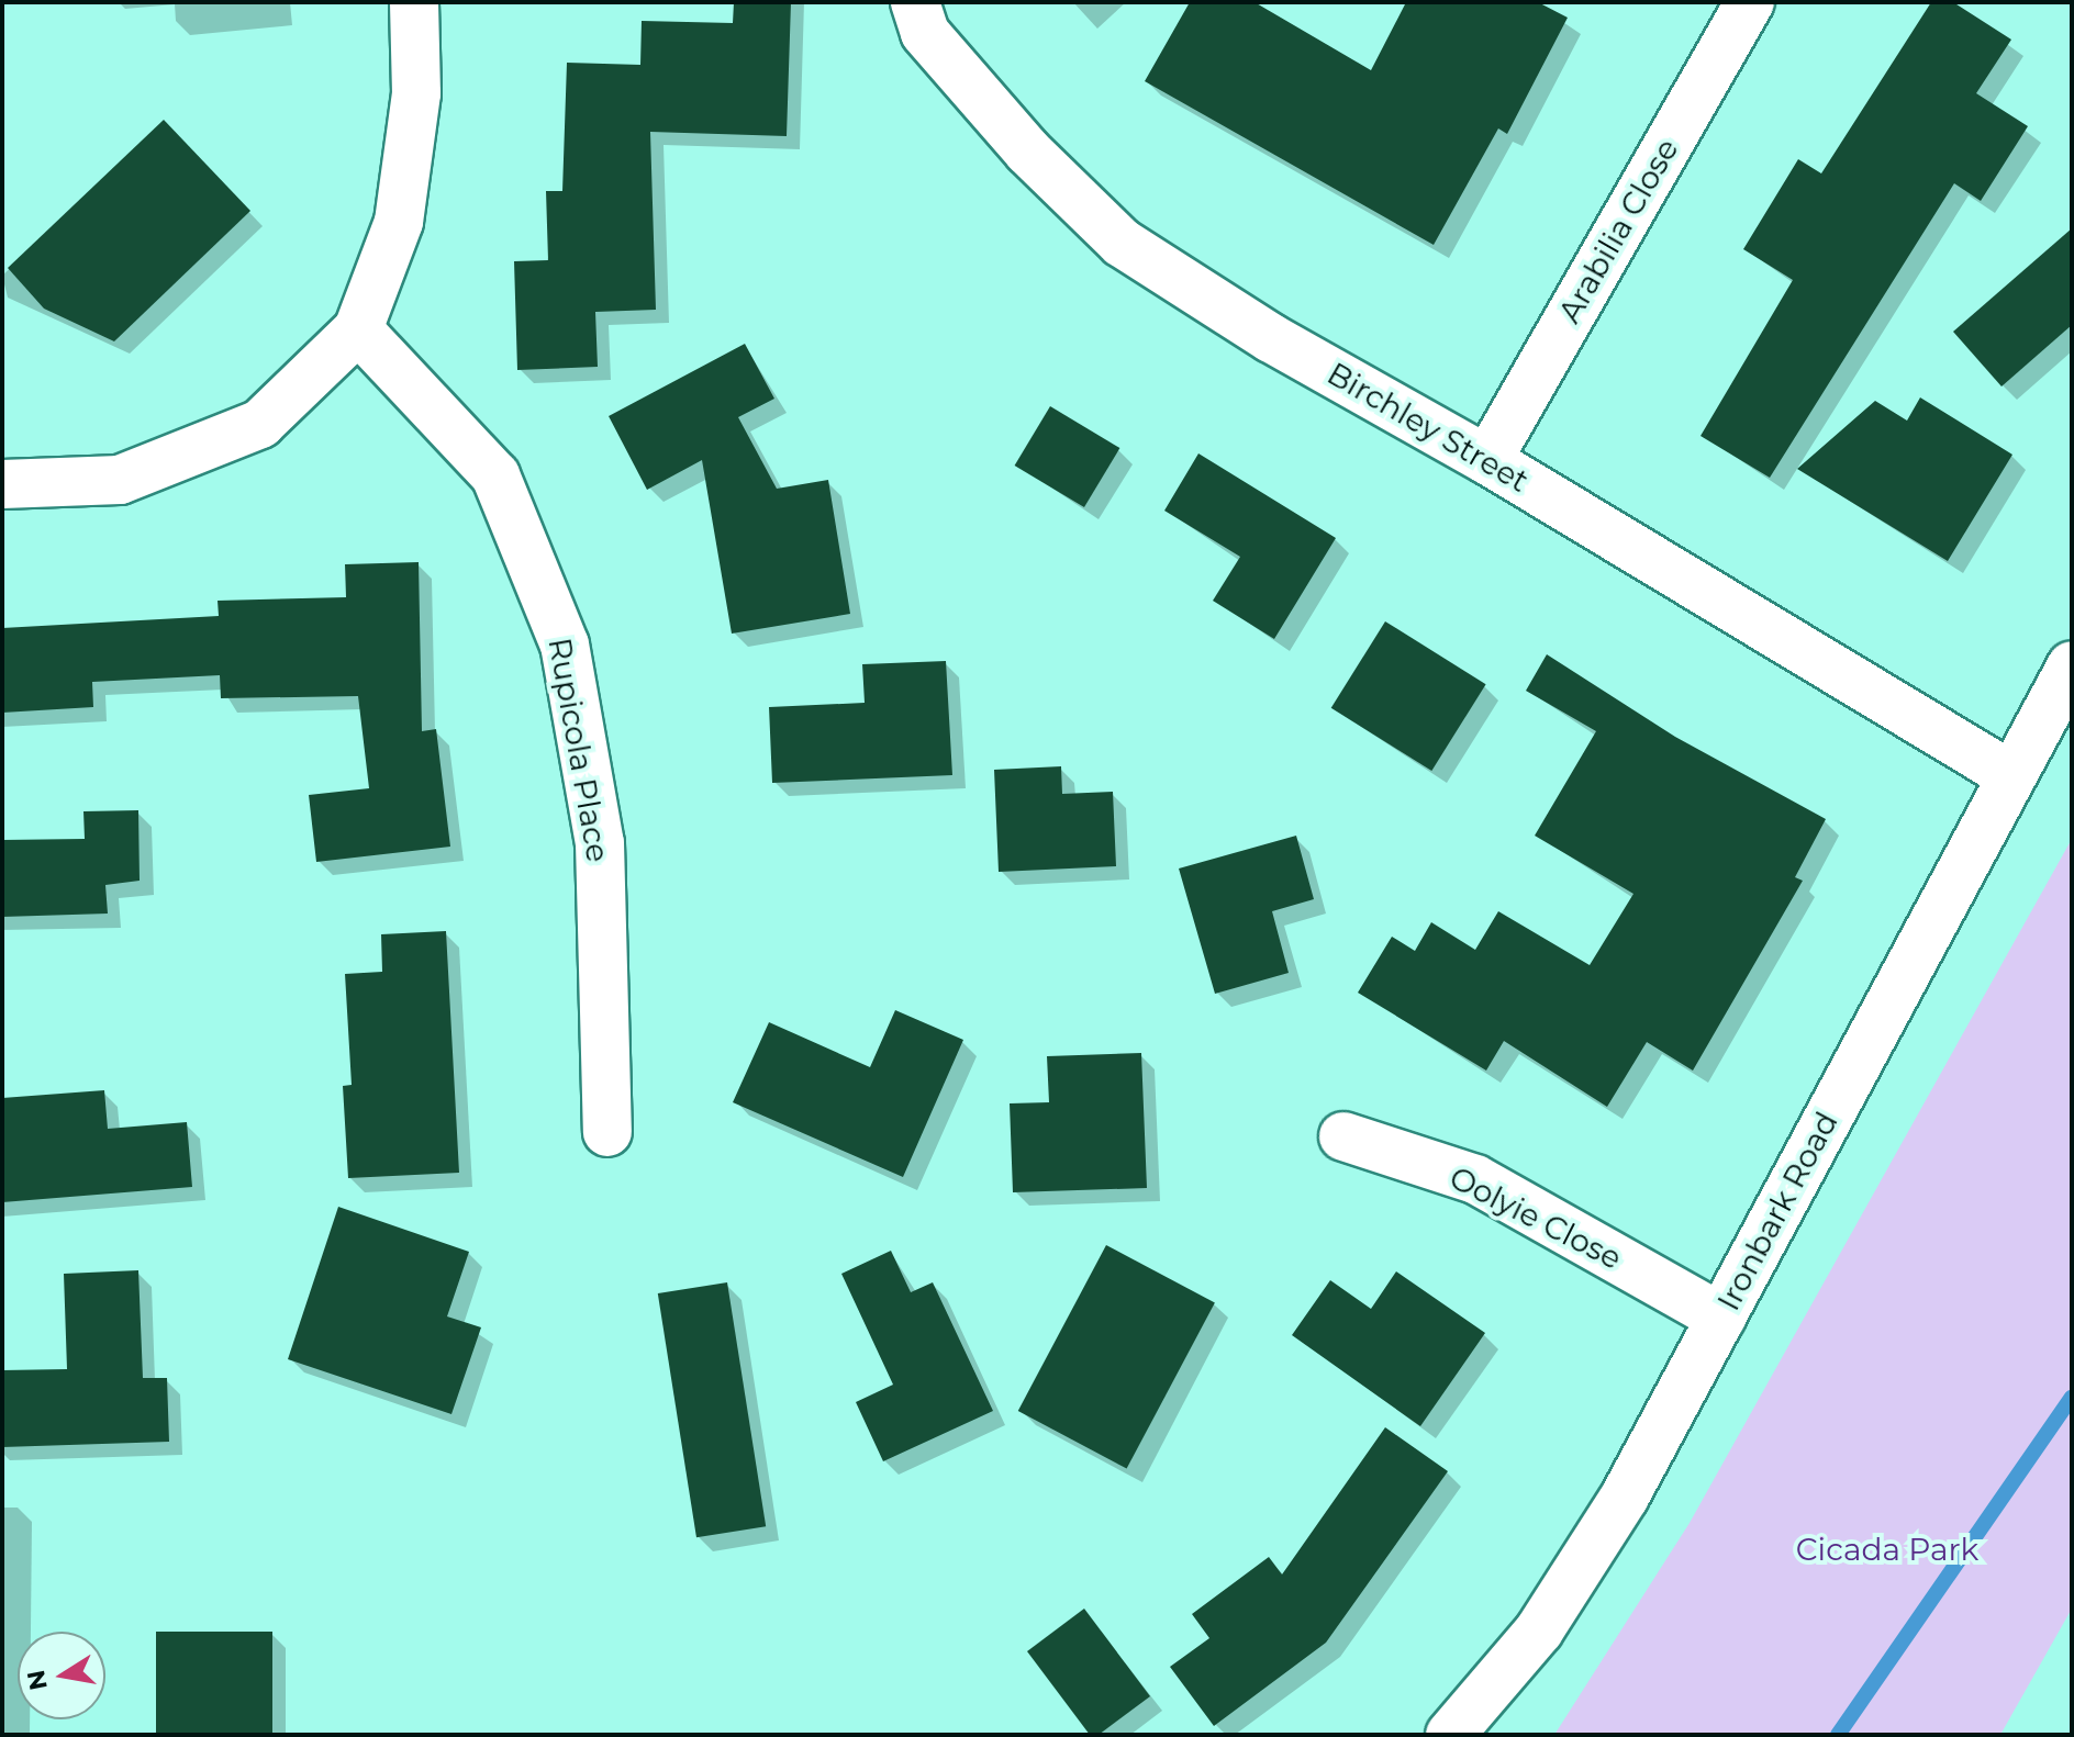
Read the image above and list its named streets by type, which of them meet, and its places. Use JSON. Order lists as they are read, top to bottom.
{
  "streets": {
    "street": [
      "Arabilia Close",
      "Birchley Street",
      "Rupicola Place",
      "Ironbark Road",
      "Oolyie Close"
    ]
  },
  "crossings": [
    ["Arabilia Close", "Birchley Street"],
    ["Birchley Street", "Ironbark Road"],
    ["Ironbark Road", "Oolyie Close"]
  ],
  "parks": ["Cicada Park"],
  "north": "left"
}
